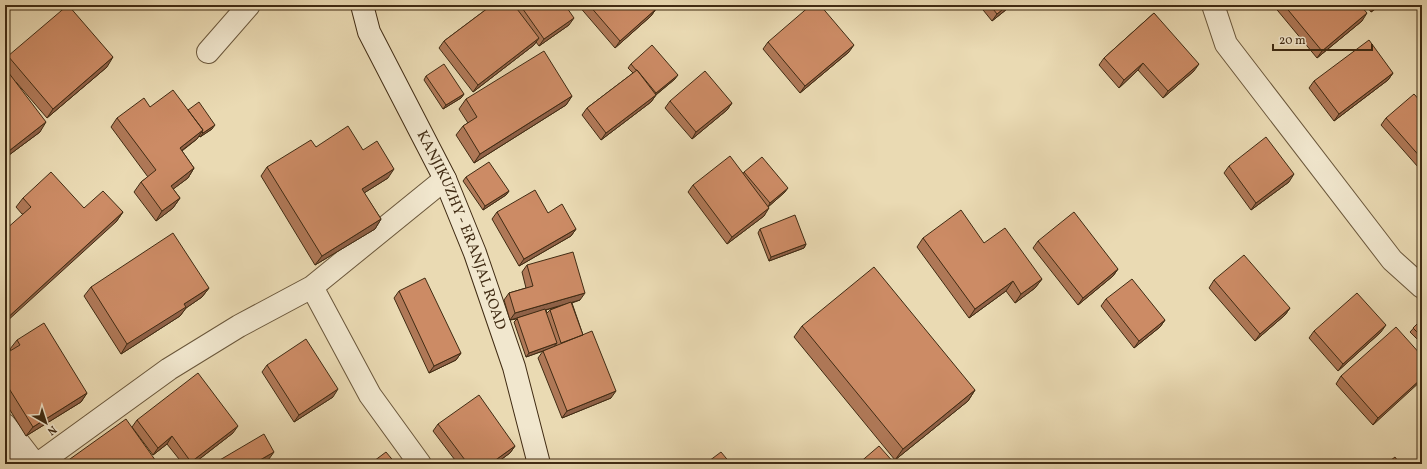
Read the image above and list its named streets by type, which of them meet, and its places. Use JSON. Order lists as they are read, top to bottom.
{
  "streets": {
    "street": ["KANJIKUZHY - ERANJAL ROAD"]
  },
  "scale_bar": "20 m",
  "north": "bottom right"
}
